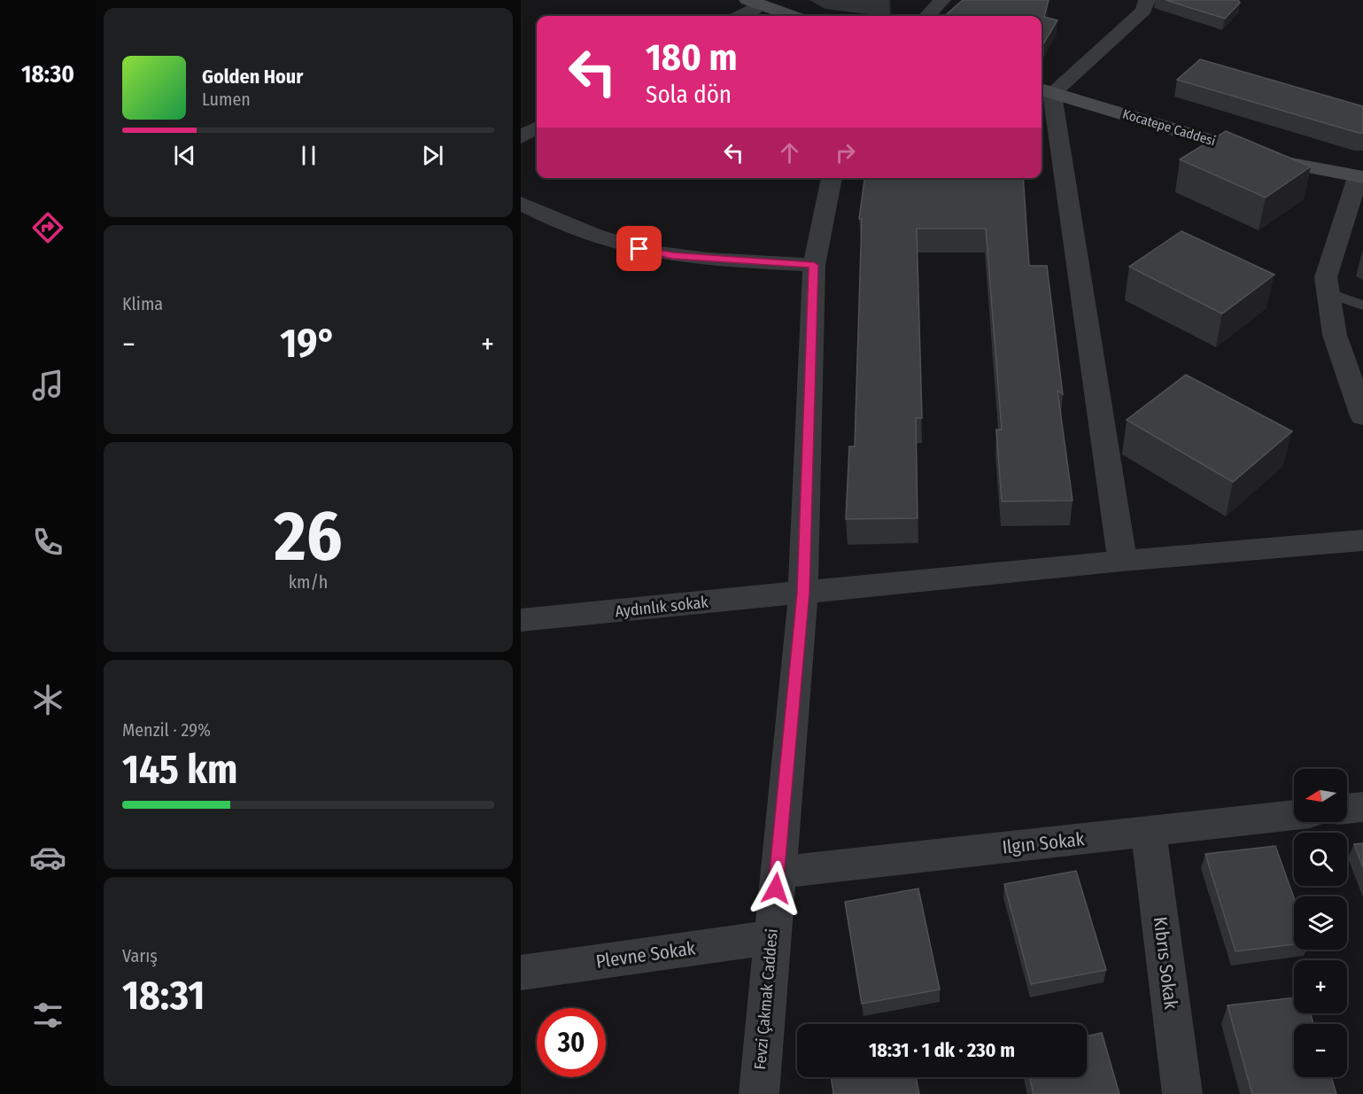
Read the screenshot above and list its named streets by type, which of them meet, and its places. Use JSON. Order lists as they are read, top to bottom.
{
  "streets": {
    "street": [
      "Kocatepe Caddesi",
      "Aydınlık sokak",
      "Ilgın Sokak",
      "Plevne Sokak",
      "Kıbrıs Sokak",
      "Fevzi Çakmak Caddesi"
    ]
  },
  "crossings": [
    ["Aydınlık sokak", "Fevzi Çakmak Caddesi"],
    ["Ilgın Sokak", "Kıbrıs Sokak"],
    ["Ilgın Sokak", "Fevzi Çakmak Caddesi"],
    ["Plevne Sokak", "Fevzi Çakmak Caddesi"]
  ],
  "north": "left",
  "page": {
    "tabs": "18:30",
    "turn": ["180 m", "Sola dön"],
    "song": ["Golden Hour", "Lumen"],
    "tile": [
      "Klima",
      ["26", "km/h"],
      ["Menzil · 29%", "145 km"],
      ["Varış", "18:31"]
    ],
    "heat": ["−", "19°", "+"],
    "map_buttons": ["+", "−"],
    "limit": "30",
    "trip": "18:31 · 1 dk · 230 m"
  }
}
